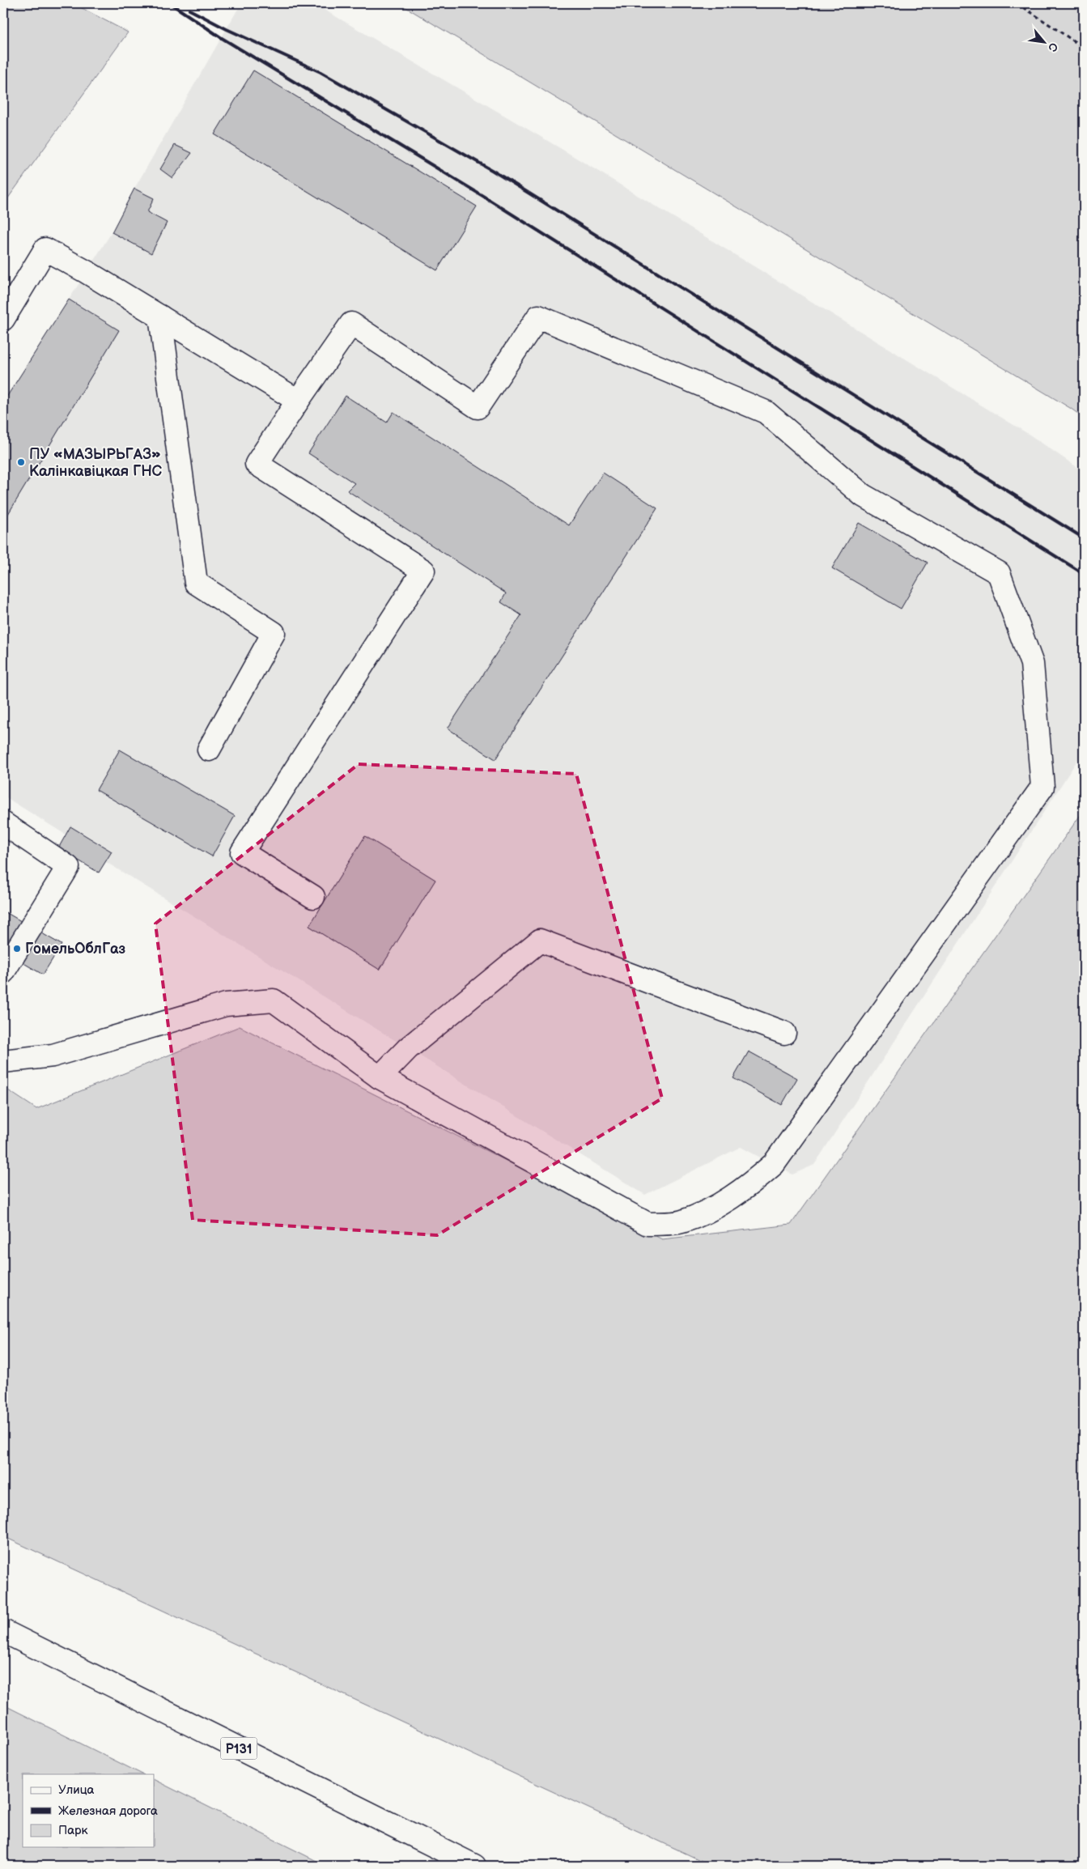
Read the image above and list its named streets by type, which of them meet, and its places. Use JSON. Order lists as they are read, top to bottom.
{
  "streets": {
    "main road": ["Р131"]
  },
  "places": ["ПУ «МАЗЫРЬГАЗ» Калінкавіцкая ГНС", "ГомельОблГаз"],
  "legend": ["Улица", "Железная дорога", "Парк"],
  "north": "bottom right"
}
